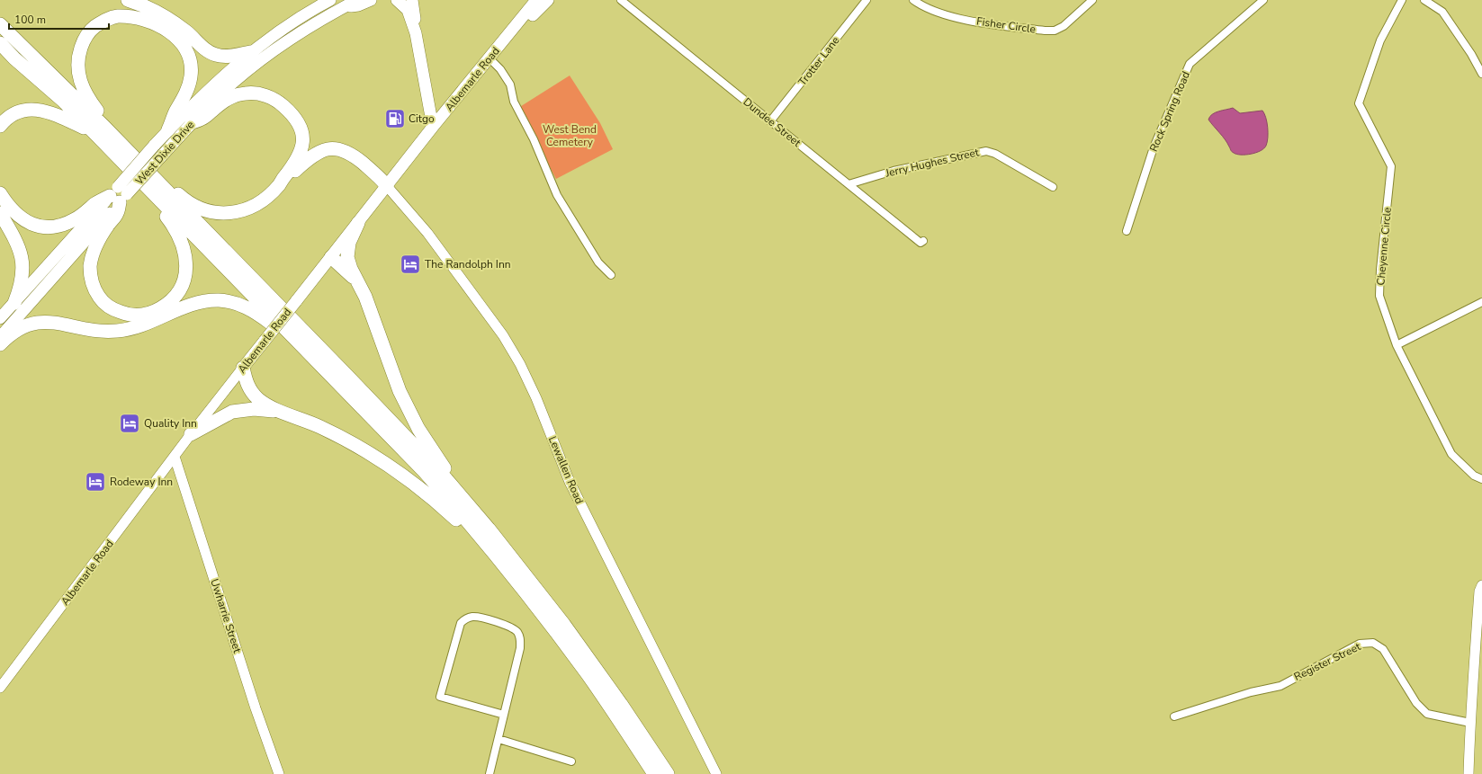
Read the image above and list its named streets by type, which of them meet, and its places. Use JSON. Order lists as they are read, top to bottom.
{
  "streets": {
    "main road": ["Albemarle Road", "West Dixie Drive"],
    "street": [
      "Fisher Circle",
      "Trotter Lane",
      "Rock Spring Road",
      "Dundee Street",
      "Jerry Hughes Street",
      "Cheyenne Circle",
      "Lewallen Road",
      "Uwharrie Street",
      "Register Street"
    ]
  },
  "crossings": [
    ["Trotter Lane", "Dundee Street"],
    ["Albemarle Road", "Lewallen Road"],
    ["Albemarle Road", "Uwharrie Street"],
    ["Dundee Street", "Jerry Hughes Street"]
  ],
  "parks": ["West Bend Cemetery"],
  "places": {
    "fuel station": ["Citgo"],
    "hotel": ["The Randolph Inn", "Quality Inn", "Rodeway Inn"]
  },
  "scale_bar": "100 m"
}
